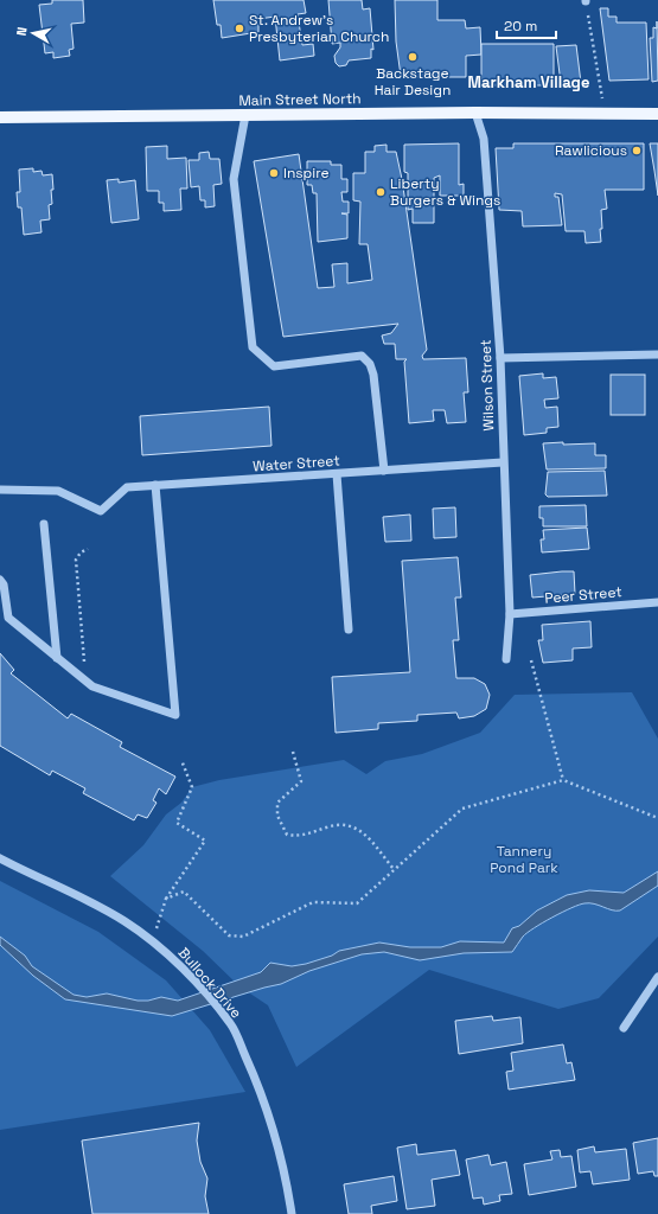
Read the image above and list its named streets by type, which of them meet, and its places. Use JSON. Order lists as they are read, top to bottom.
{
  "streets": {
    "main road": ["Main Street North"],
    "street": [
      "Wilson Street",
      "Water Street",
      "Peer Street",
      "Bullock Drive"
    ]
  },
  "crossings": [
    ["Main Street North", "Wilson Street"],
    ["Wilson Street", "Water Street"],
    ["Wilson Street", "Peer Street"]
  ],
  "districts": ["Markham Village"],
  "parks": ["Tannery Pond Park"],
  "places": [
    "St. Andrew's Presbyterian Church",
    "Backstage Hair Design",
    "Rawlicious",
    "Inspire",
    "Liberty Burgers & Wings"
  ],
  "scale_bar": "20 m",
  "north": "left"
}
